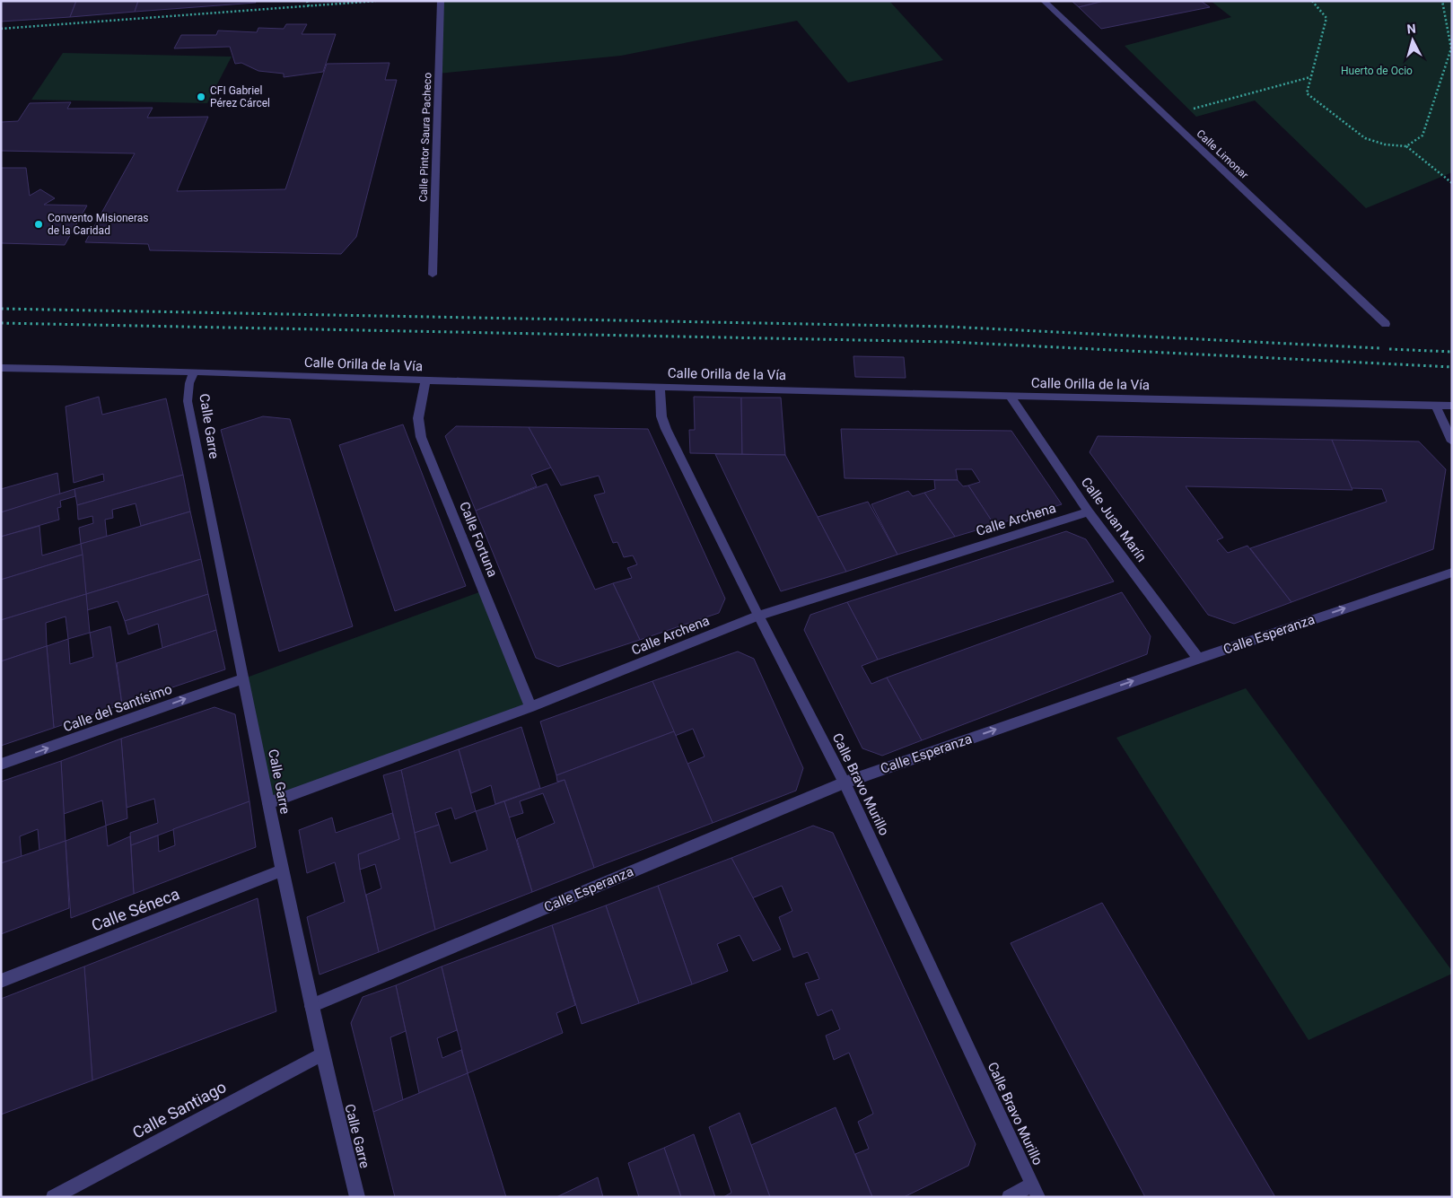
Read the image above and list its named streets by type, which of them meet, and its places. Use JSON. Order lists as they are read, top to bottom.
{
  "streets": {
    "street": [
      "Calle Pintor Saura Pacheco",
      "Calle Limonar",
      "Calle Orilla de la Vía",
      "Calle Garre",
      "Calle Archena",
      "Calle Juan Marín",
      "Calle Fortuna",
      "Calle Esperanza",
      "Calle del Santísimo",
      "Calle Bravo Murillo",
      "Calle Séneca",
      "Calle Santiago"
    ]
  },
  "crossings": [
    ["Calle Orilla de la Vía", "Calle Garre"],
    ["Calle Orilla de la Vía", "Calle Juan Marín"],
    ["Calle Orilla de la Vía", "Calle Fortuna"],
    ["Calle Orilla de la Vía", "Calle Bravo Murillo"],
    ["Calle Garre", "Calle Archena"],
    ["Calle Garre", "Calle Esperanza"],
    ["Calle Garre", "Calle del Santísimo"],
    ["Calle Garre", "Calle Séneca"],
    ["Calle Garre", "Calle Santiago"],
    ["Calle Archena", "Calle Juan Marín"],
    ["Calle Archena", "Calle Fortuna"],
    ["Calle Archena", "Calle Bravo Murillo"],
    ["Calle Juan Marín", "Calle Esperanza"],
    ["Calle Esperanza", "Calle Bravo Murillo"]
  ],
  "one_way": ["Calle Esperanza", "Calle del Santísimo"],
  "parks": ["Huerto de Ocio"],
  "places": ["CFI Gabriel Pérez Cárcel", "Convento Misioneras de la Caridad"],
  "north": "top"
}
